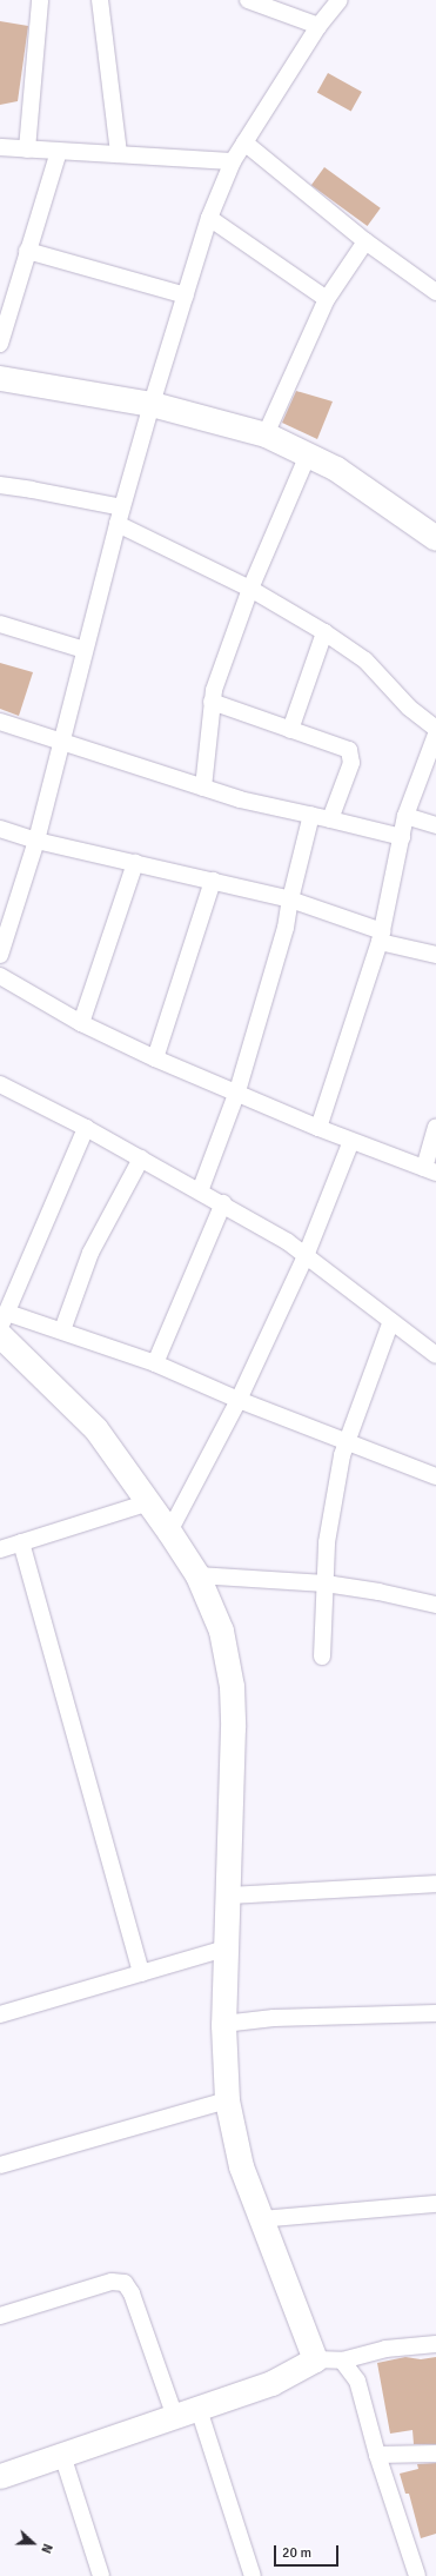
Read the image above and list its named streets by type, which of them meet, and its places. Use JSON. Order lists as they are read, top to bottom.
{
  "scale_bar": "20 m",
  "north": "right"
}
